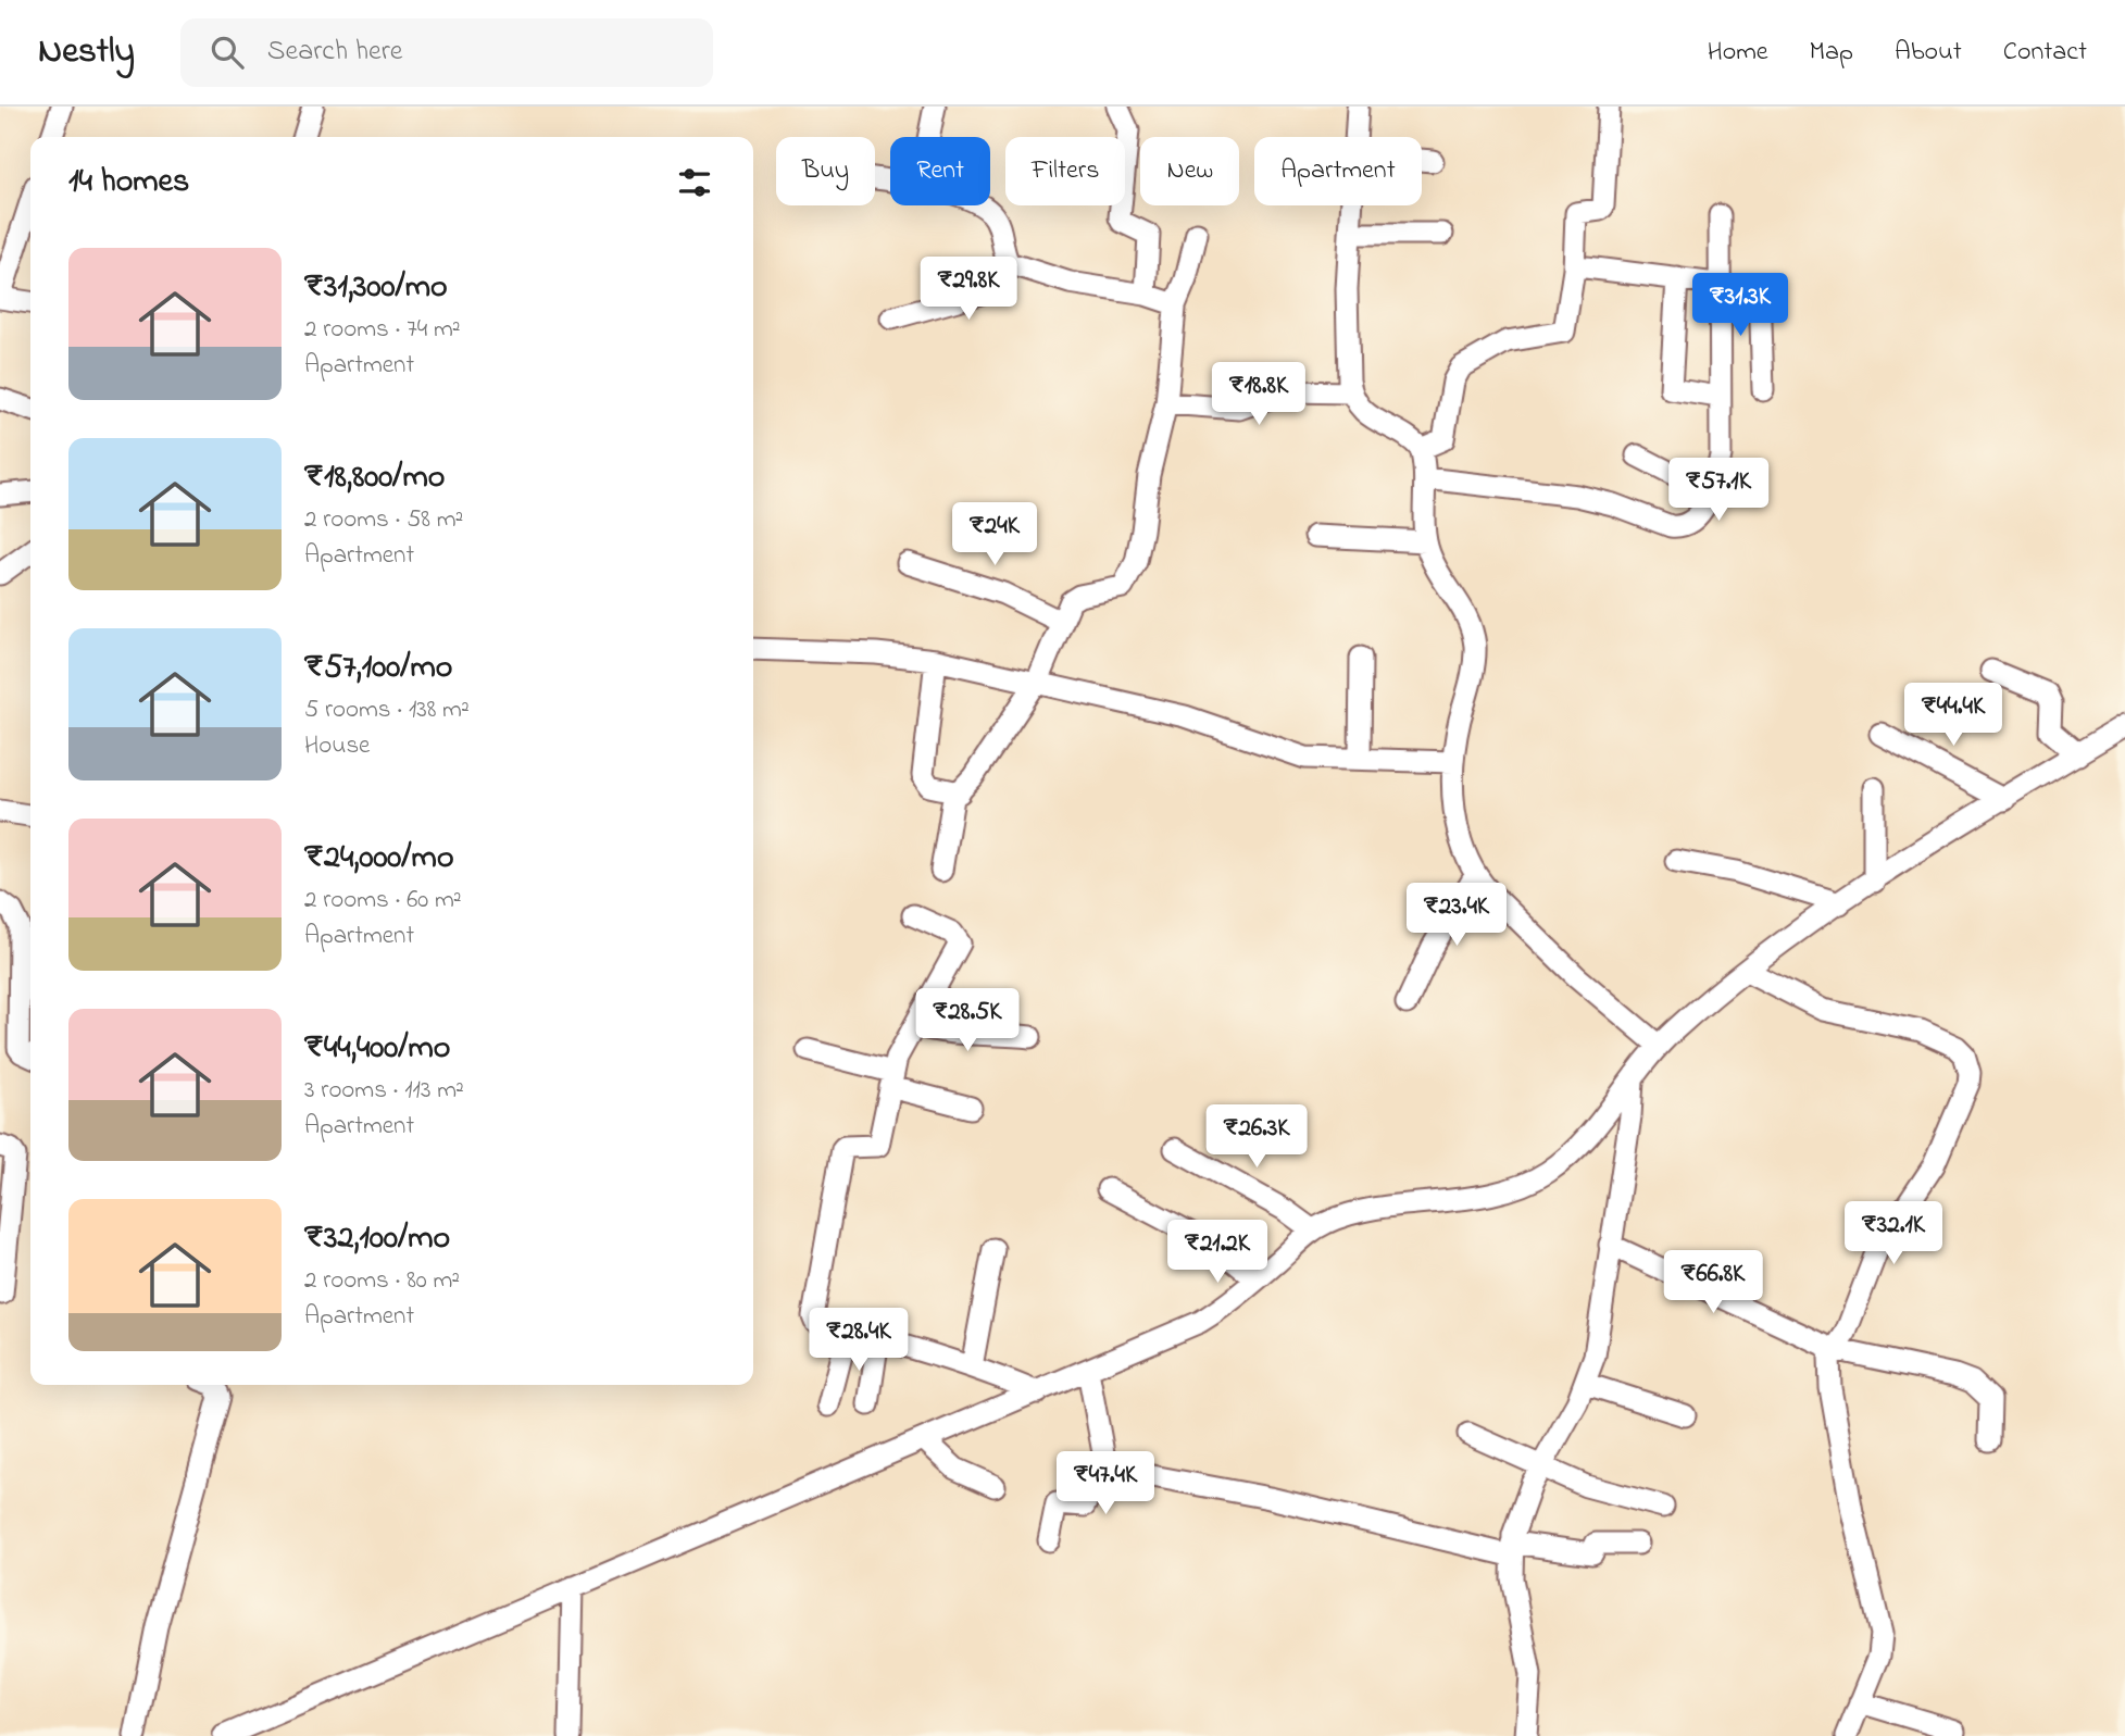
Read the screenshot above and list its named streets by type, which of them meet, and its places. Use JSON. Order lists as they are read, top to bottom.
{
  "page": {
    "header": "Nestly",
    "search": "Search here",
    "nav": [
      "Home",
      "Map",
      "About",
      "Contact"
    ],
    "chip": [
      "Buy",
      "Rent",
      "Filters",
      "New",
      "Apartment"
    ],
    "heading": "14 homes",
    "list": [
      {
        "name": "₹31,300/mo",
        "note": "2 rooms · 74 m² · Apartment"
      },
      {
        "name": "₹18,800/mo",
        "note": "2 rooms · 58 m² · Apartment"
      },
      {
        "name": "₹57,100/mo",
        "note": "5 rooms · 138 m² · House"
      },
      {
        "name": "₹24,000/mo",
        "note": "2 rooms · 60 m² · Apartment"
      },
      {
        "name": "₹44,400/mo",
        "note": "3 rooms · 113 m² · Apartment"
      },
      {
        "name": "₹32,100/mo",
        "note": "2 rooms · 80 m² · Apartment"
      }
    ],
    "price": [
      "₹29.8K",
      "₹31.3K",
      "₹18.8K",
      "₹57.1K",
      "₹24K",
      "₹44.4K",
      "₹23.4K",
      "₹28.5K",
      "₹26.3K",
      "₹32.1K",
      "₹21.2K",
      "₹66.8K",
      "₹28.4K",
      "₹47.4K"
    ]
  }
}
